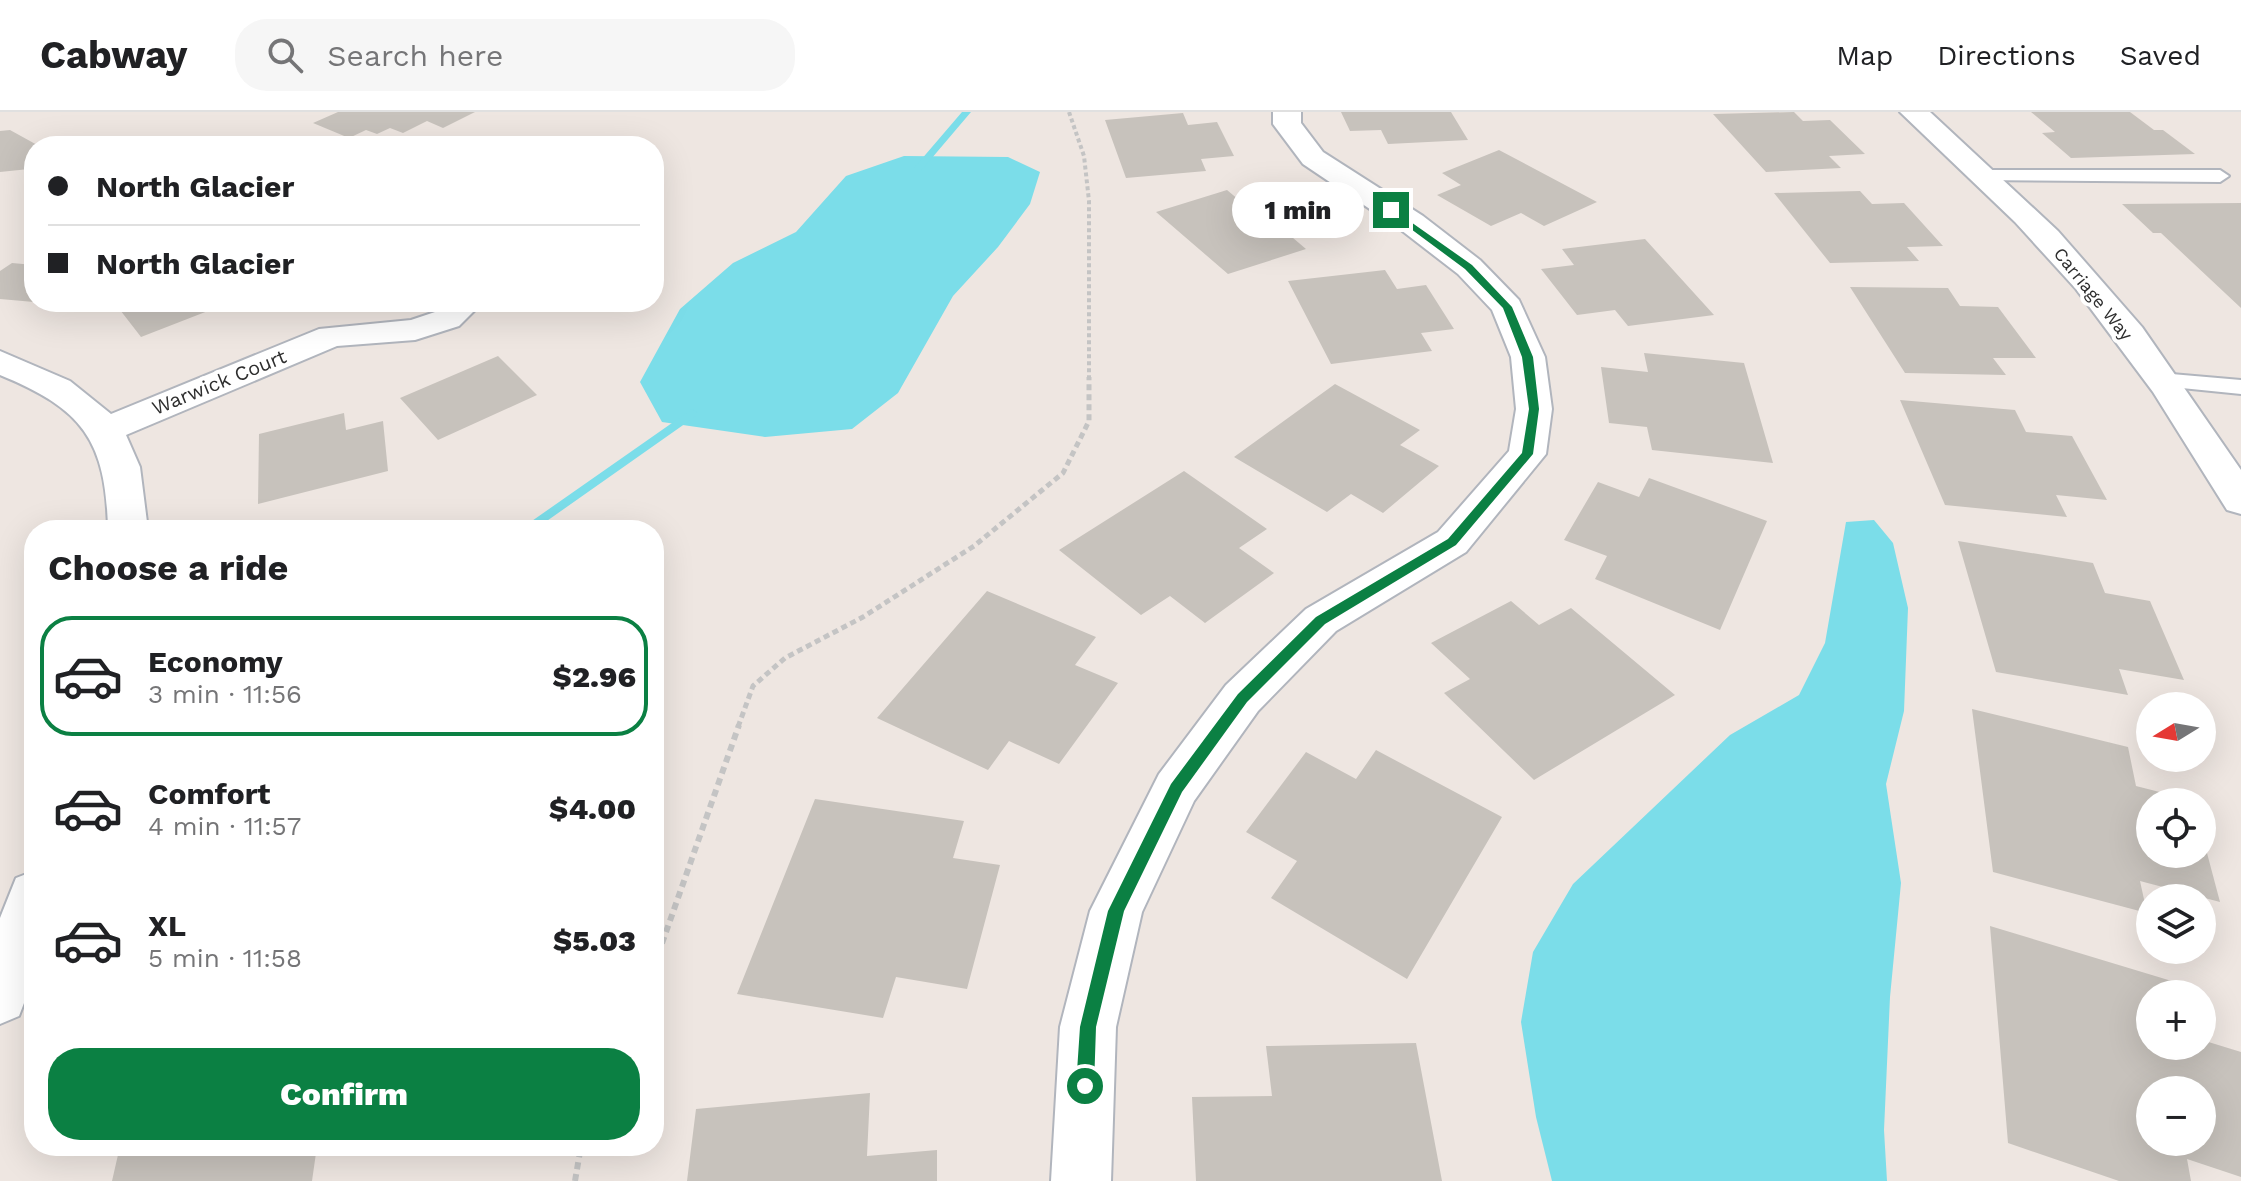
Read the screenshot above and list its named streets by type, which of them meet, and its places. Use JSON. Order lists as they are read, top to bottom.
{
  "streets": {
    "street": ["Carriage Way", "Warwick Court"]
  },
  "north": "left",
  "page": {
    "header": "Cabway",
    "search": "Search here",
    "nav": ["Map", "Directions", "Saved"],
    "banner": ["North Glacier", "North Glacier"],
    "bubble": "1 min",
    "heading": "Choose a ride",
    "list": [
      {
        "name": "Economy",
        "note": "3 min · 11:56",
        "value": "$2.96"
      },
      {
        "name": "Comfort",
        "note": "4 min · 11:57",
        "value": "$4.00"
      },
      {
        "name": "XL",
        "note": "5 min · 11:58",
        "value": "$5.03"
      }
    ],
    "map_buttons": ["+", "−"],
    "buttons": "Confirm"
  }
}
